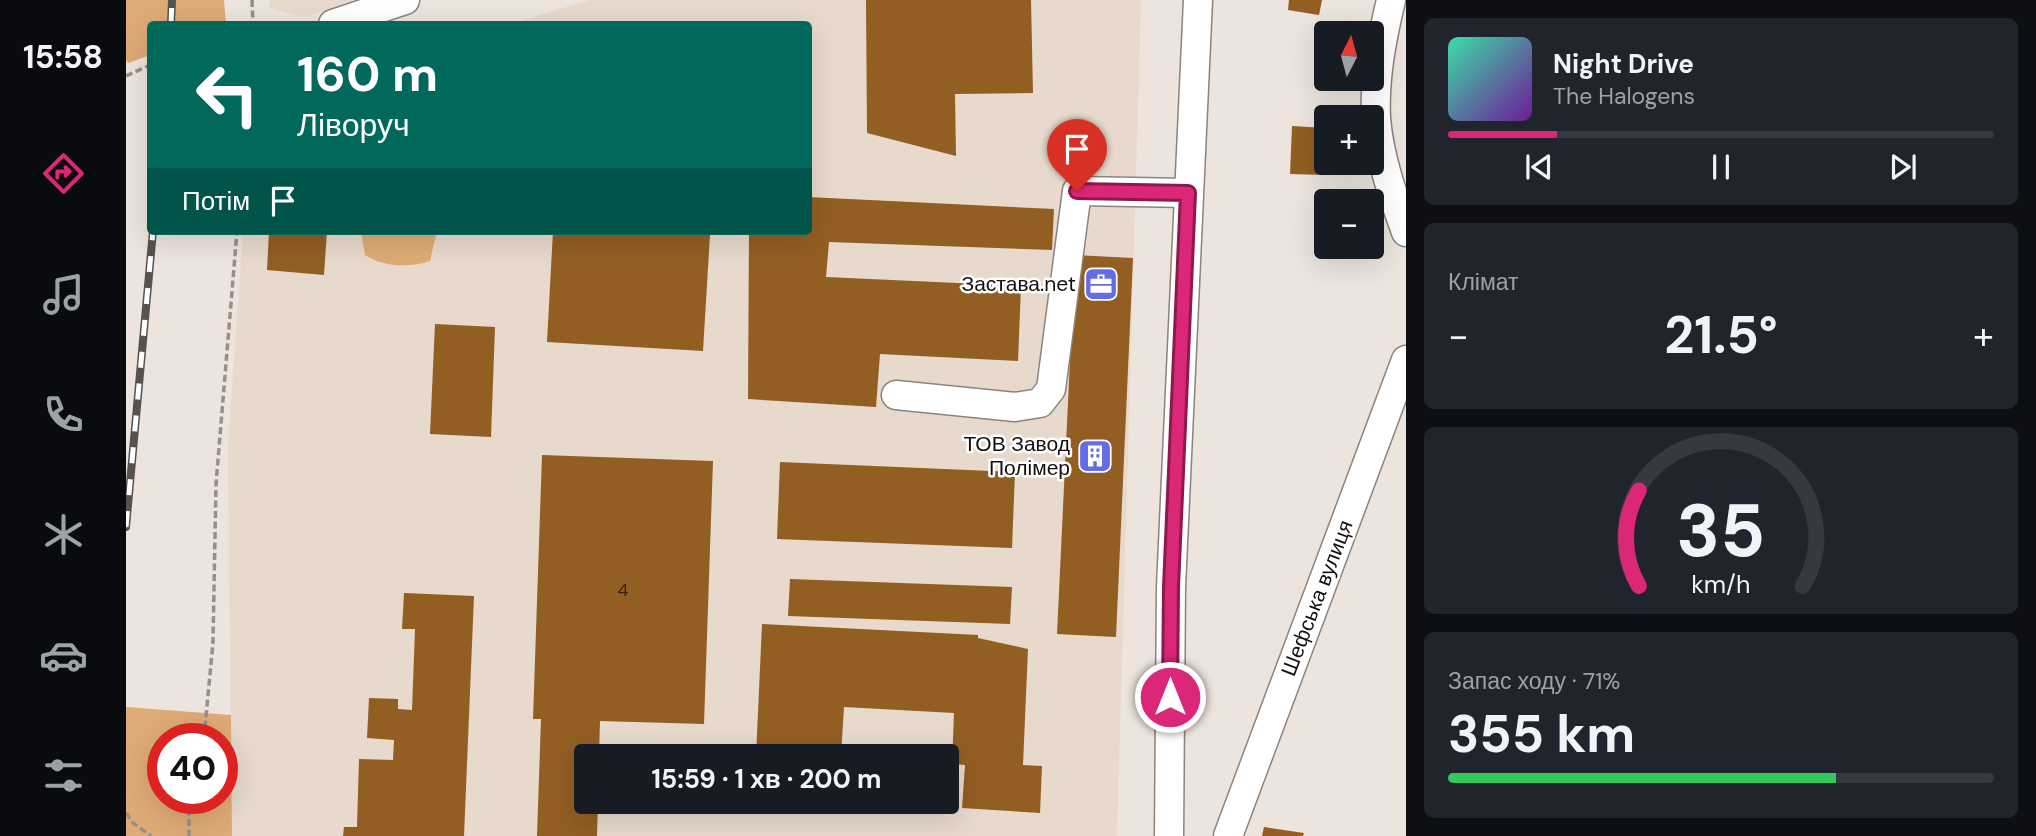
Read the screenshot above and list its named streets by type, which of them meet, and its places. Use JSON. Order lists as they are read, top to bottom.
{
  "streets": {
    "street": ["Шефська вулиця"]
  },
  "places": {
    "office": ["Застава.net"],
    "building": ["ТОВ Завод Полімер"]
  },
  "house_numbers": ["4"],
  "north": "top",
  "page": {
    "tabs": "15:58",
    "map_buttons": ["+", "−"],
    "turn": ["160 m", "Ліворуч"],
    "song": ["Night Drive", "The Halogens"],
    "then": "Потім",
    "tile": [
      "Клімат",
      ["Запас ходу · 71%", "355 km"]
    ],
    "heat": ["−", "21.5°", "+"],
    "limit": "40",
    "trip": "15:59 · 1 хв · 200 m",
    "gauge": ["35", "km/h"]
  }
}
